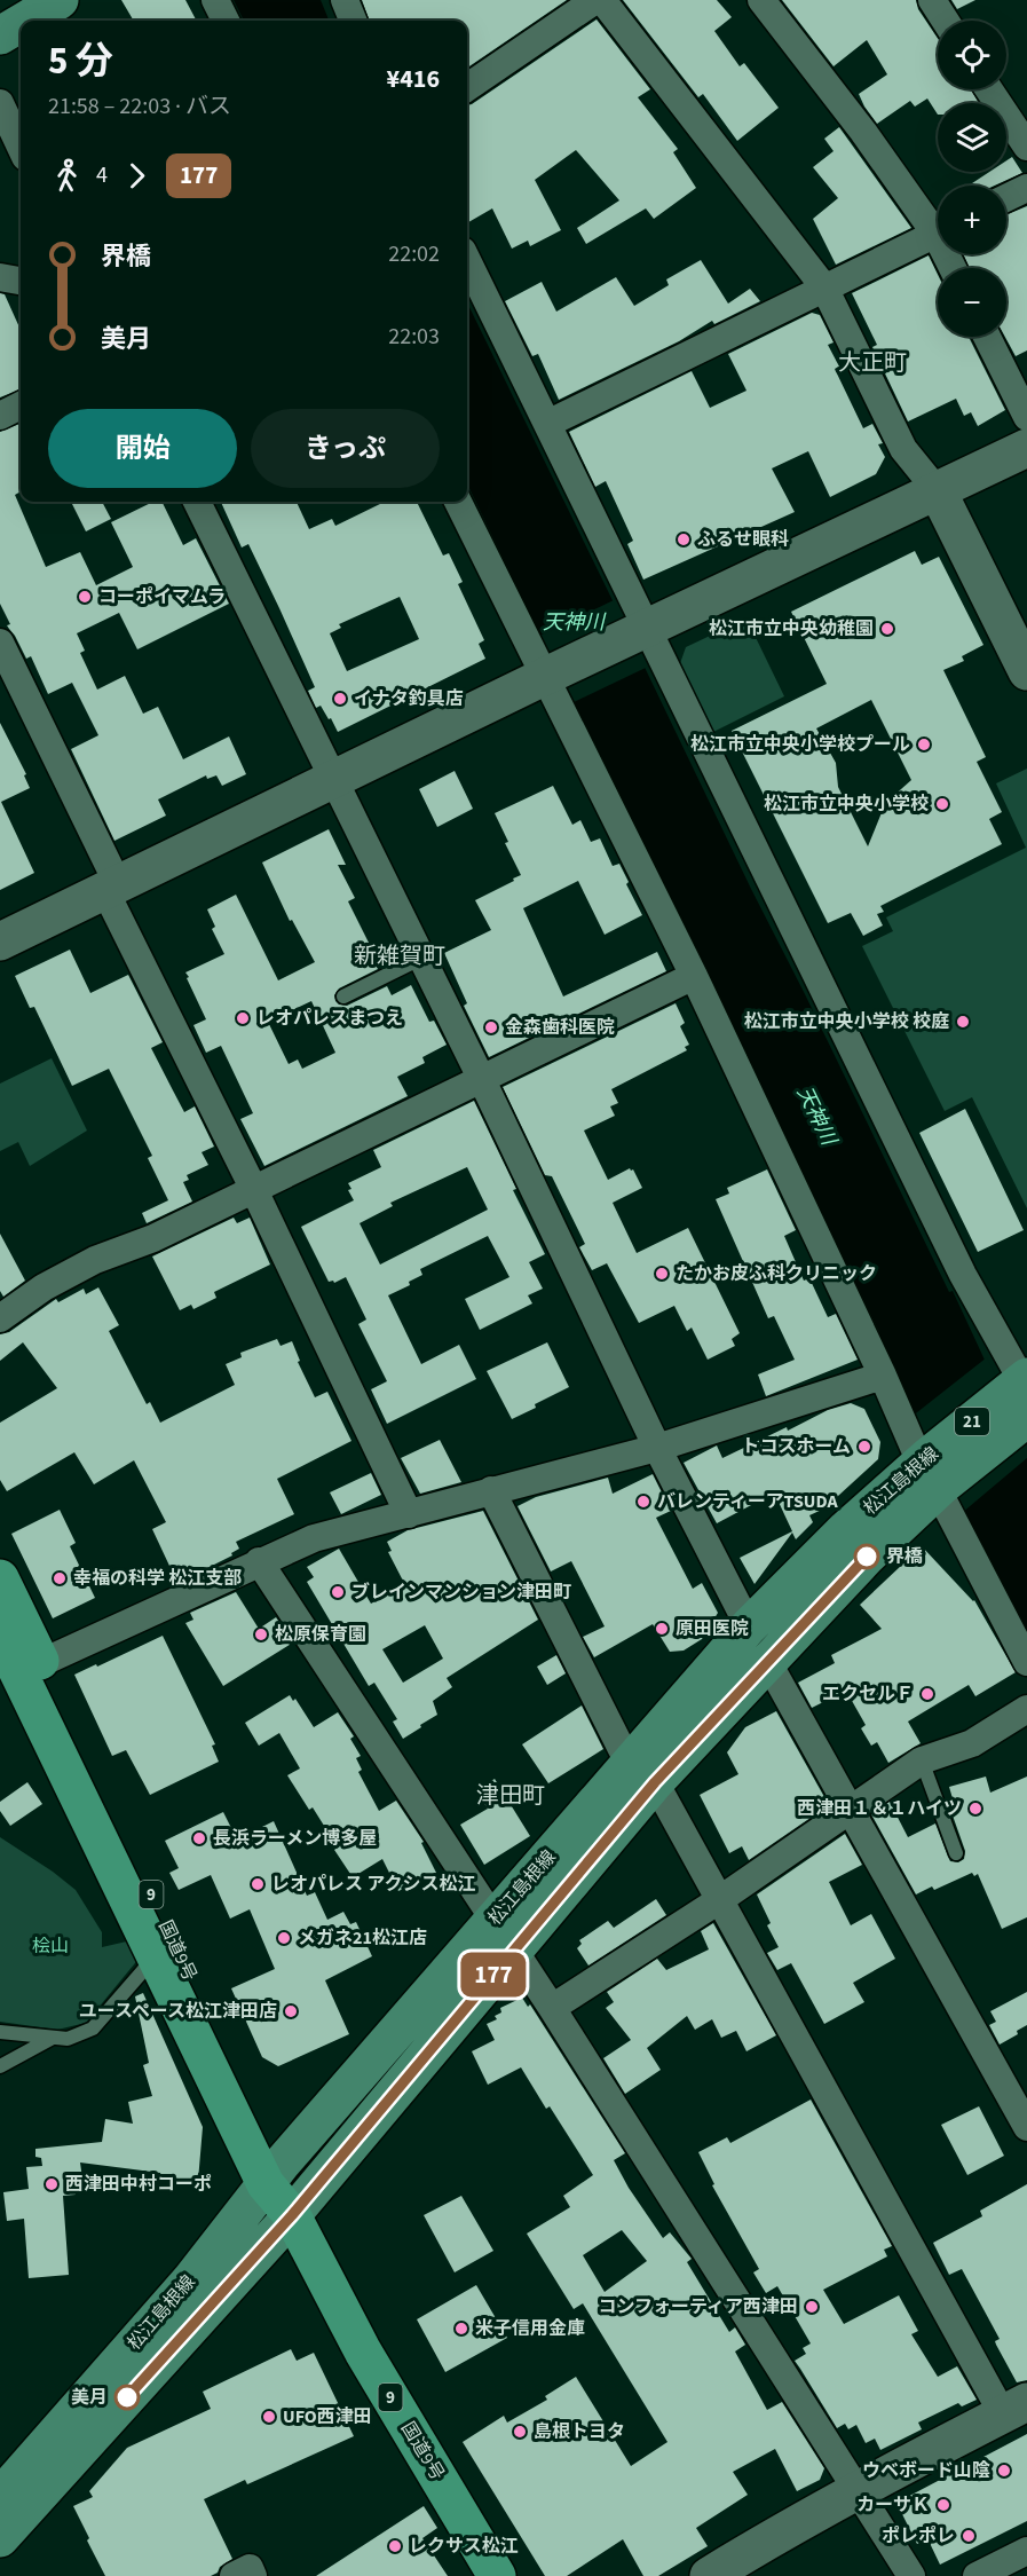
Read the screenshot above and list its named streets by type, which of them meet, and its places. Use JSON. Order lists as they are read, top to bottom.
{
  "streets": {
    "highway": ["9", "国道9号"],
    "main road": ["21", "松江島根線"]
  },
  "crossings": [
    ["松江島根線", "国道9号"]
  ],
  "districts": ["大正町", "新雑賀町", "津田町"],
  "water": ["天神川"],
  "parks": ["桧山"],
  "places": [
    "ふるせ眼科",
    "コーポイマムラ",
    "松江市立中央幼稚園",
    "イナタ釣具店",
    "松江市立中央小学校プール",
    "松江市立中央小学校",
    "レオパレスまつえ",
    "松江市立中央小学校 校庭",
    "金森歯科医院",
    "たかお皮ふ科クリニック",
    "トコスホーム",
    "バレンティーアTSUDA",
    "界橋",
    "幸福の科学 松江支部",
    "ブレインマンション津田町",
    "原田医院",
    "松原保育園",
    "エクセルＦ",
    "西津田１＆１ハイツ",
    "長浜ラーメン博多屋",
    "レオパレス アクシス松江",
    "メガネ21松江店",
    "ユースペース松江津田店",
    "西津田中村コーポ",
    "コンフォーティア西津田",
    "米子信用金庫",
    "美月",
    "UFO西津田",
    "島根トヨタ",
    "ウベボード山陰",
    "カーサＫ",
    "ポレポレ",
    "レクサス松江"
  ],
  "lines": ["bus line 177"],
  "page": {
    "on_map": "177",
    "map_buttons": ["+", "−"],
    "heading": ["5 分", "21:58 – 22:03 · バス", "¥416"],
    "legs": ["4", "177"],
    "list": [
      {
        "name": "界橋",
        "value": "22:02"
      },
      {
        "name": "美月",
        "value": "22:03"
      }
    ],
    "buttons": ["開始", "きっぷ"]
  }
}
